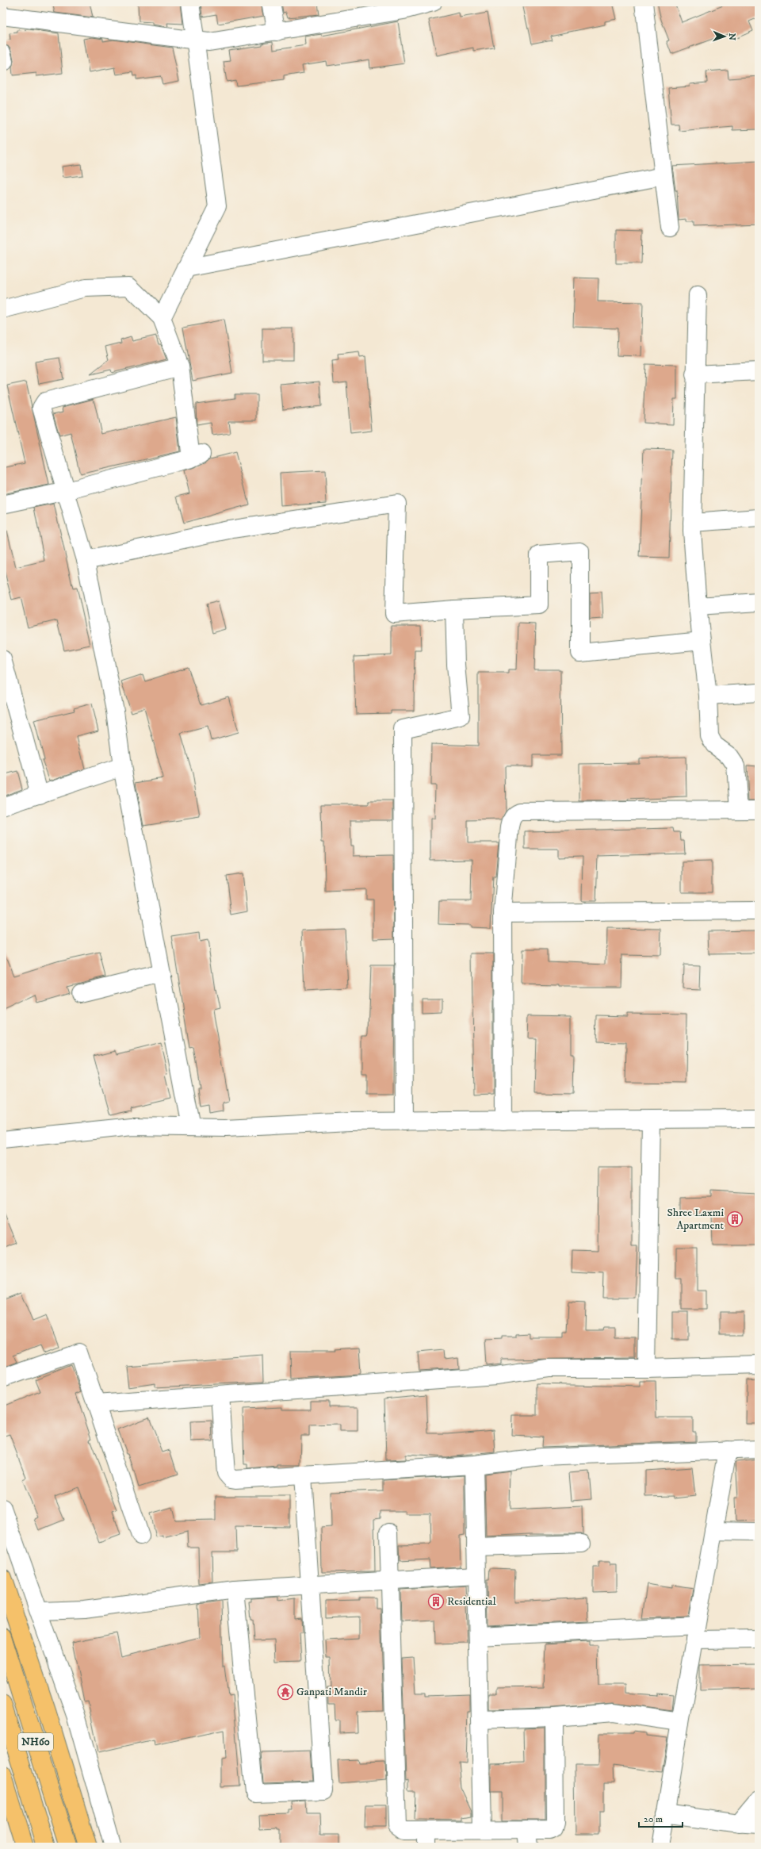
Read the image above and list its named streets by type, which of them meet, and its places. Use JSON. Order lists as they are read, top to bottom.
{
  "streets": {
    "main road": ["NH60"]
  },
  "places": {
    "building": ["Shree Laxmi Apartment", "Residential"],
    "temple": ["Ganpati Mandir"]
  },
  "scale_bar": "20 m",
  "north": "right"
}
